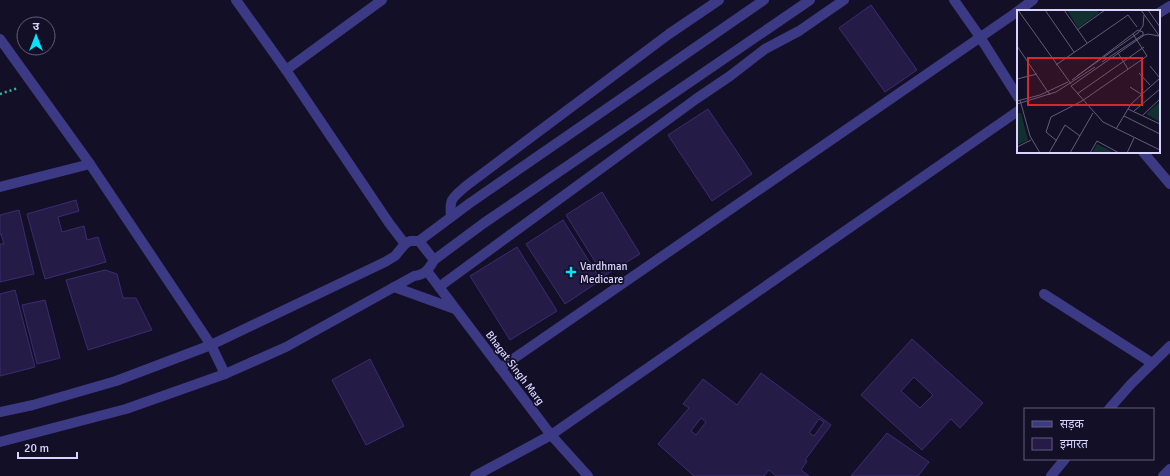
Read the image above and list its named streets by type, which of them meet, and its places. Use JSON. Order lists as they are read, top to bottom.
{
  "streets": {
    "street": ["Bhagat Singh Marg"]
  },
  "places": {
    "health": ["Vardhman Medicare"]
  },
  "legend": ["सड़क", "इमारत"],
  "scale_bar": "20 m",
  "north": "top"
}
